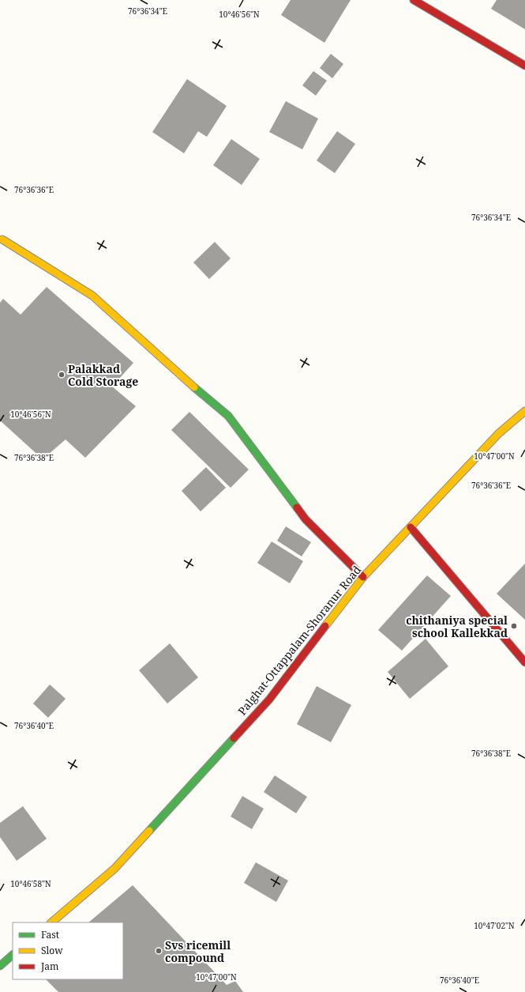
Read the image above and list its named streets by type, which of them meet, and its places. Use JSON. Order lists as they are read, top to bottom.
{
  "streets": {
    "street": ["Palghat-Ottappalam-Shoranur Road"]
  },
  "places": ["Palakkad Cold Storage", "chithaniya special school Kallekkad", "Svs ricemill compound"],
  "legend": ["Fast", "Slow", "Jam"],
  "coordinates": [
    "76°36'34\"E",
    "10°46'56\"N",
    "76°36'36\"E",
    "10°47'00\"N",
    "76°36'38\"E",
    "76°36'40\"E",
    "10°46'58\"N",
    "10°47'02\"N"
  ]
}
